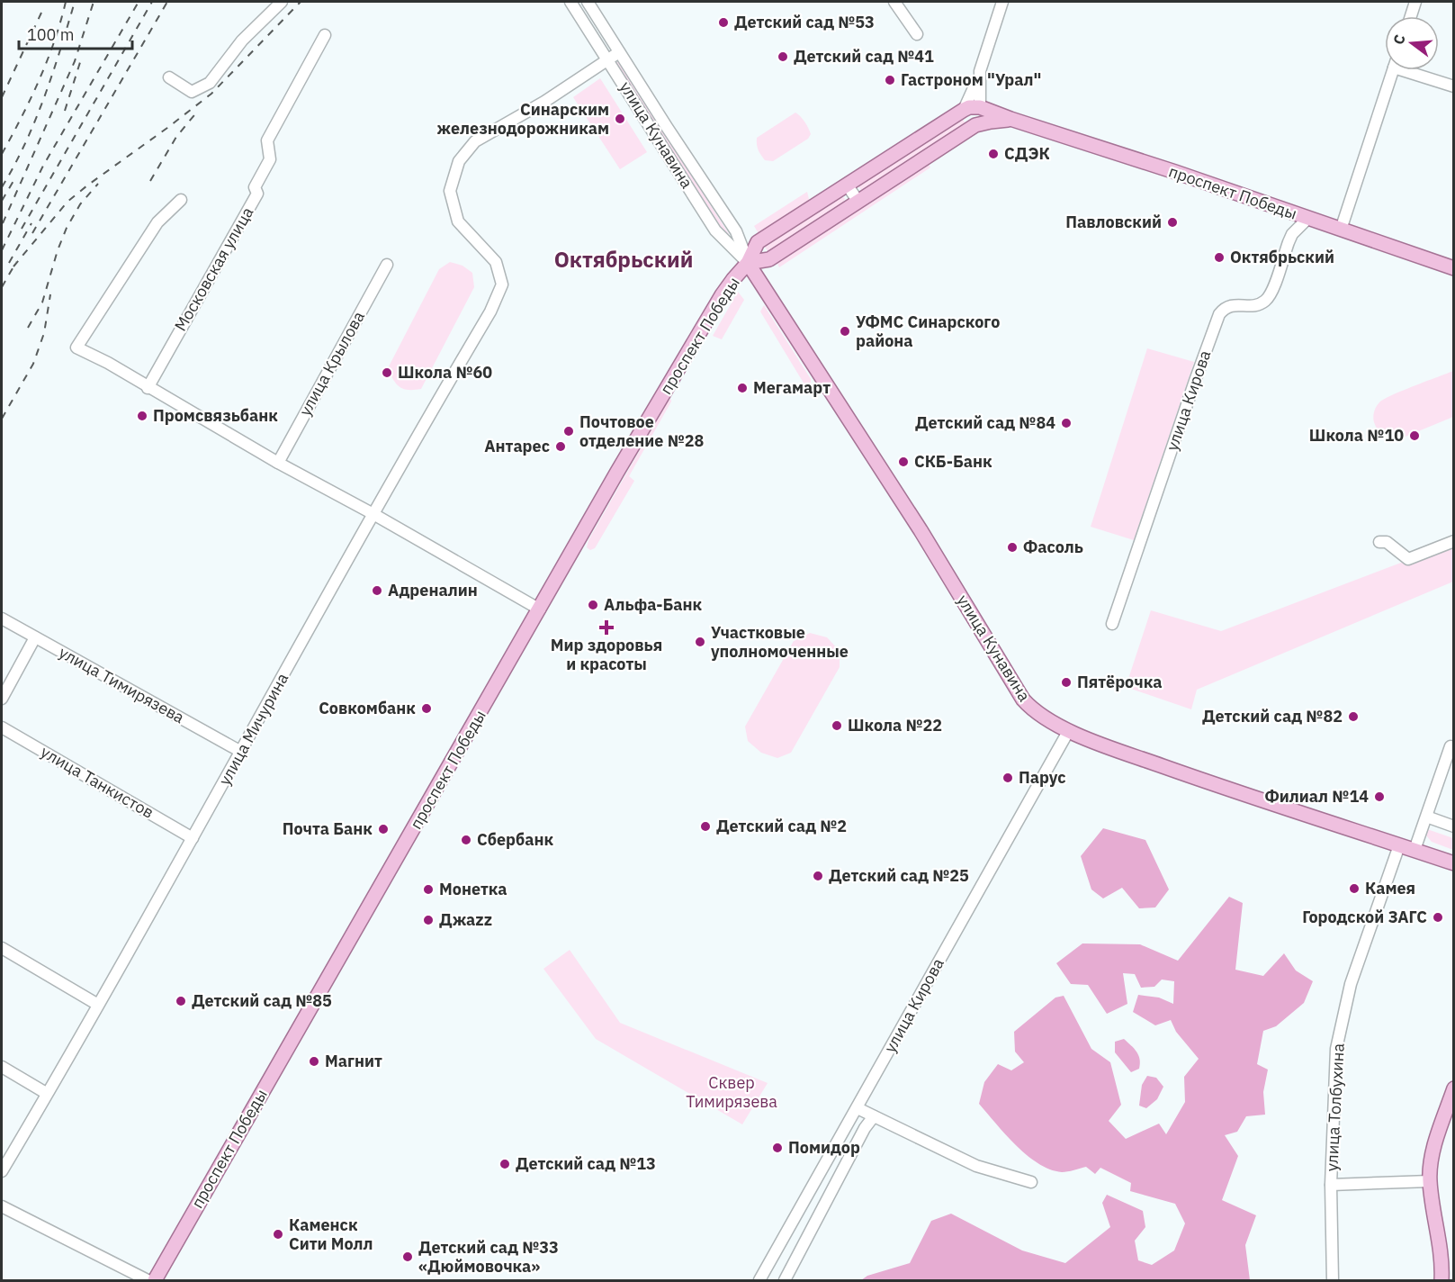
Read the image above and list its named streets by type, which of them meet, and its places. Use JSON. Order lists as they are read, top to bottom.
{
  "streets": {
    "main road": ["улица Кунавина", "проспект Победы"],
    "street": [
      "Московская улица",
      "улица Крылова",
      "улица Кирова",
      "улица Тимирязева",
      "улица Мичурина",
      "улица Танкистов",
      "улица Толбухина"
    ]
  },
  "crossings": [
    ["улица Кунавина", "проспект Победы"],
    ["улица Кунавина", "улица Кирова"],
    ["улица Кунавина", "улица Мичурина"],
    ["улица Кунавина", "улица Толбухина"],
    ["проспект Победы", "улица Кирова"],
    ["улица Тимирязева", "улица Мичурина"],
    ["улица Мичурина", "улица Танкистов"]
  ],
  "districts": ["Октябрьский"],
  "parks": ["Сквер Тимирязева"],
  "places": {
    "other": [
      "Детский сад №53",
      "Детский сад №41",
      "Гастроном \"Урал\"",
      "Синарским железнодорожникам",
      "СДЭК",
      "Павловский",
      "Октябрьский",
      "УФМС Синарского района",
      "Школа №60",
      "Мегамарт",
      "Промсвязьбанк",
      "Детский сад №84",
      "Почтовое отделение №28",
      "Школа №10",
      "Антарес",
      "СКБ-Банк",
      "Фасоль",
      "Адреналин",
      "Альфа-Банк",
      "Участковые уполномоченные",
      "Пятёрочка",
      "Совкомбанк",
      "Детский сад №82",
      "Школа №22",
      "Парус",
      "Филиал №14",
      "Детский сад №2",
      "Почта Банк",
      "Сбербанк",
      "Детский сад №25",
      "Камея",
      "Монетка",
      "Городской ЗАГС",
      "Джаzz",
      "Детский сад №85",
      "Магнит",
      "Помидор",
      "Детский сад №13",
      "Каменск Сити Молл",
      "Детский сад №33 «Дюймовочка»"
    ],
    "health": ["Мир здоровья и красоты"]
  },
  "scale_bar": "100 m",
  "north": "left"
}
